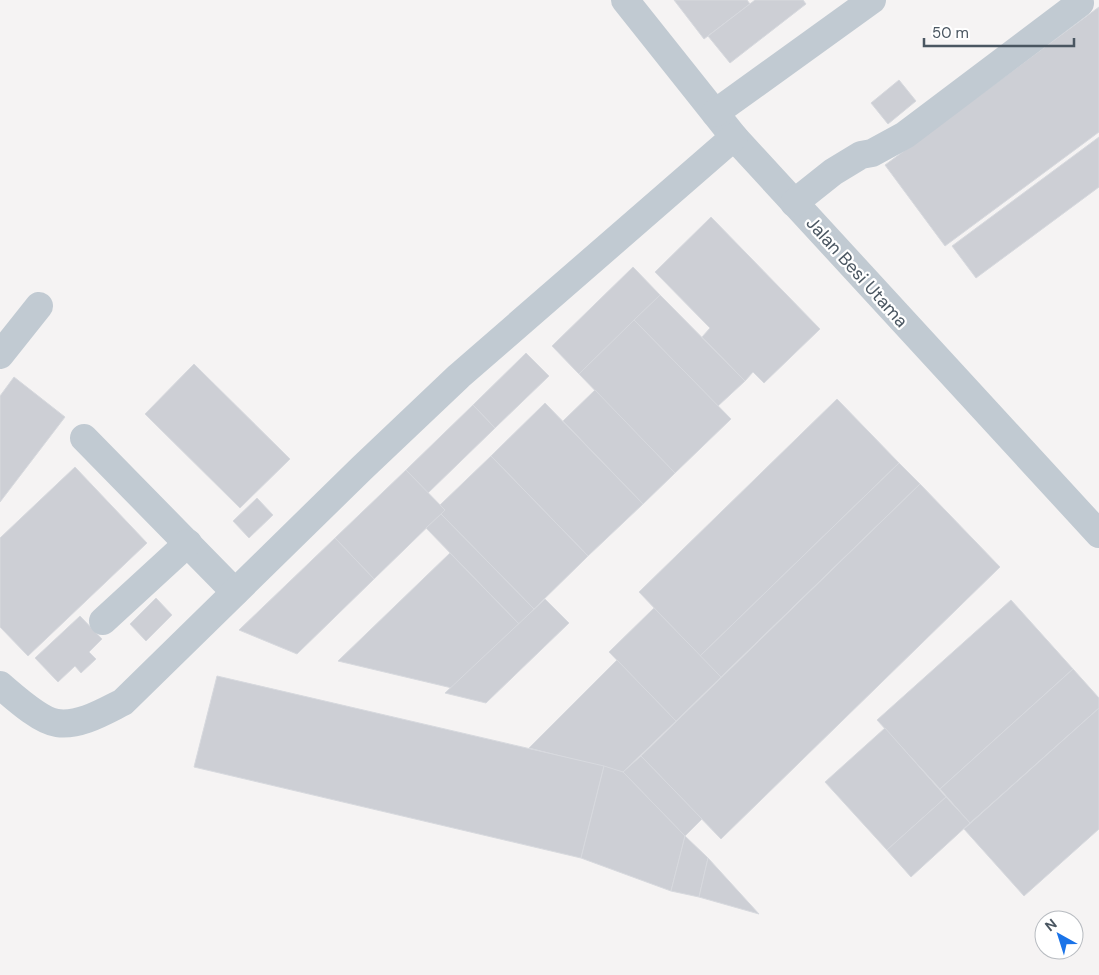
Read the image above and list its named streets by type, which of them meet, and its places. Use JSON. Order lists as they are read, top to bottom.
{
  "streets": {
    "street": ["Jalan Besi Utama"]
  },
  "scale_bar": "50 m",
  "north": "top left"
}
